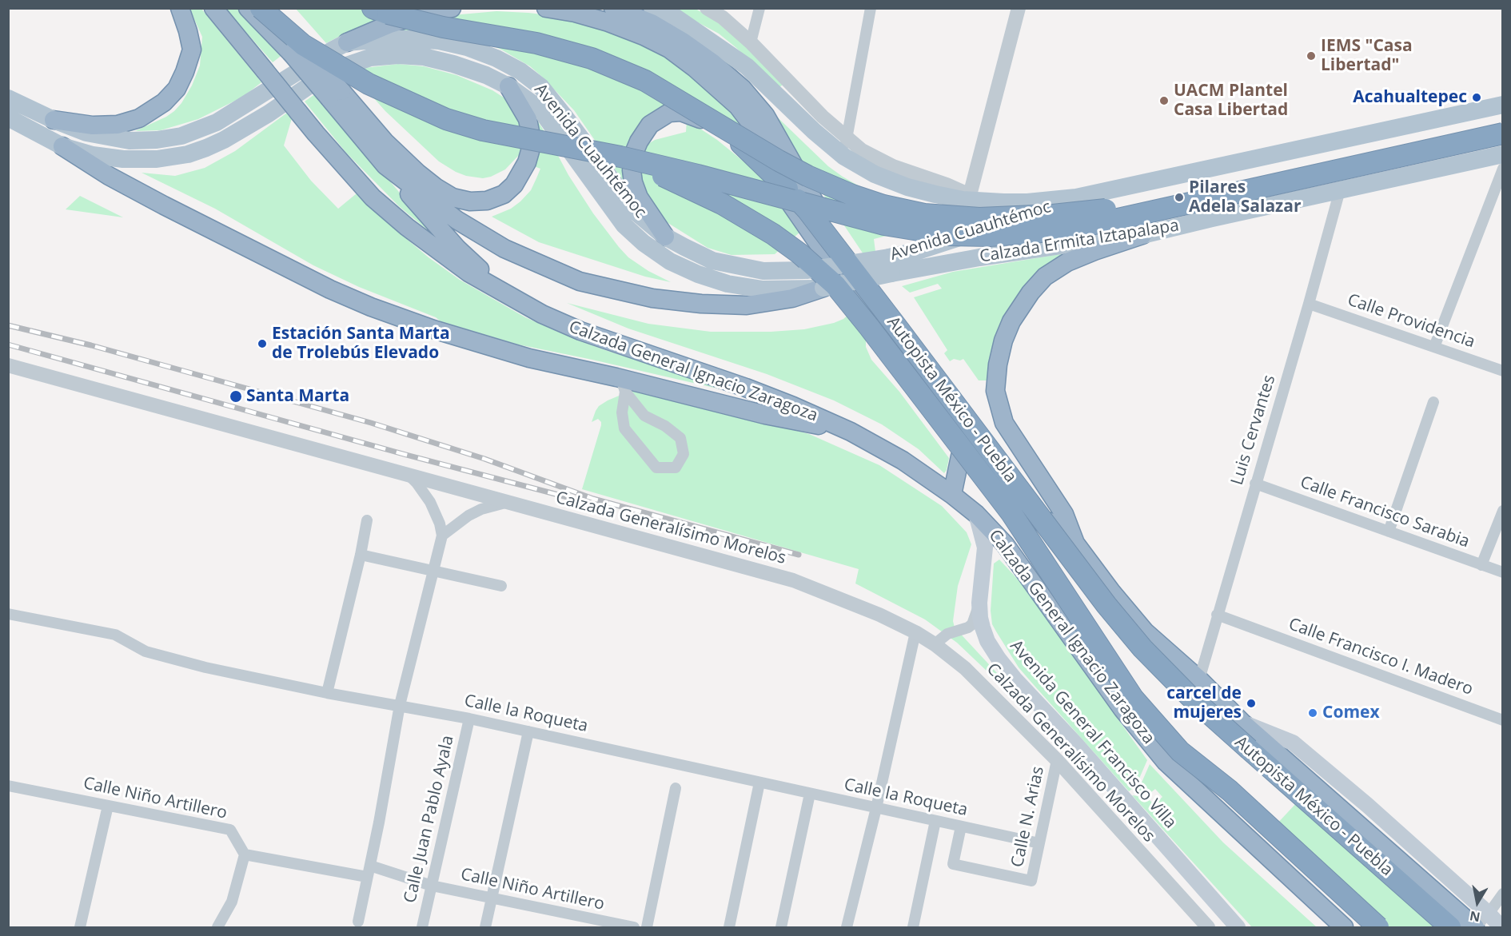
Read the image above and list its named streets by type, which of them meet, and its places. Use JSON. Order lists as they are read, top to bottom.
{
  "streets": {
    "highway": ["Calzada General Ignacio Zaragoza", "Autopista México - Puebla"],
    "main road": ["Avenida Cuauhtémoc", "Calzada Ermita Iztapalapa", "Avenida General Francisco Villa"],
    "street": [
      "Calle Providencia",
      "Luis Cervantes",
      "Calle Francisco Sarabia",
      "Calzada Generalísimo Morelos",
      "Calle Francisco I. Madero",
      "Calle la Roqueta",
      "Calle Niño Artillero",
      "Calle N. Arias",
      "Calle Juan Pablo Ayala"
    ]
  },
  "crossings": [
    ["Avenida Cuauhtémoc", "Calzada Ermita Iztapalapa"],
    ["Avenida Cuauhtémoc", "Autopista México - Puebla"],
    ["Calzada Ermita Iztapalapa", "Autopista México - Puebla"],
    ["Calzada Ermita Iztapalapa", "Luis Cervantes"],
    ["Calle Providencia", "Luis Cervantes"],
    ["Calzada General Ignacio Zaragoza", "Avenida General Francisco Villa"],
    ["Luis Cervantes", "Calle Francisco Sarabia"],
    ["Luis Cervantes", "Calle Francisco I. Madero"],
    ["Calzada Generalísimo Morelos", "Calle N. Arias"],
    ["Calle la Roqueta", "Calle N. Arias"],
    ["Calle la Roqueta", "Calle Juan Pablo Ayala"],
    ["Calle Niño Artillero", "Calle Juan Pablo Ayala"]
  ],
  "places": [
    "IEMS \"Casa Libertad\"",
    "Acahualtepec",
    "UACM Plantel Casa Libertad",
    "Pilares Adela Salazar",
    "Estación Santa Marta de Trolebús Elevado",
    "Santa Marta",
    "carcel de mujeres",
    "Comex"
  ],
  "north": "bottom"
}
